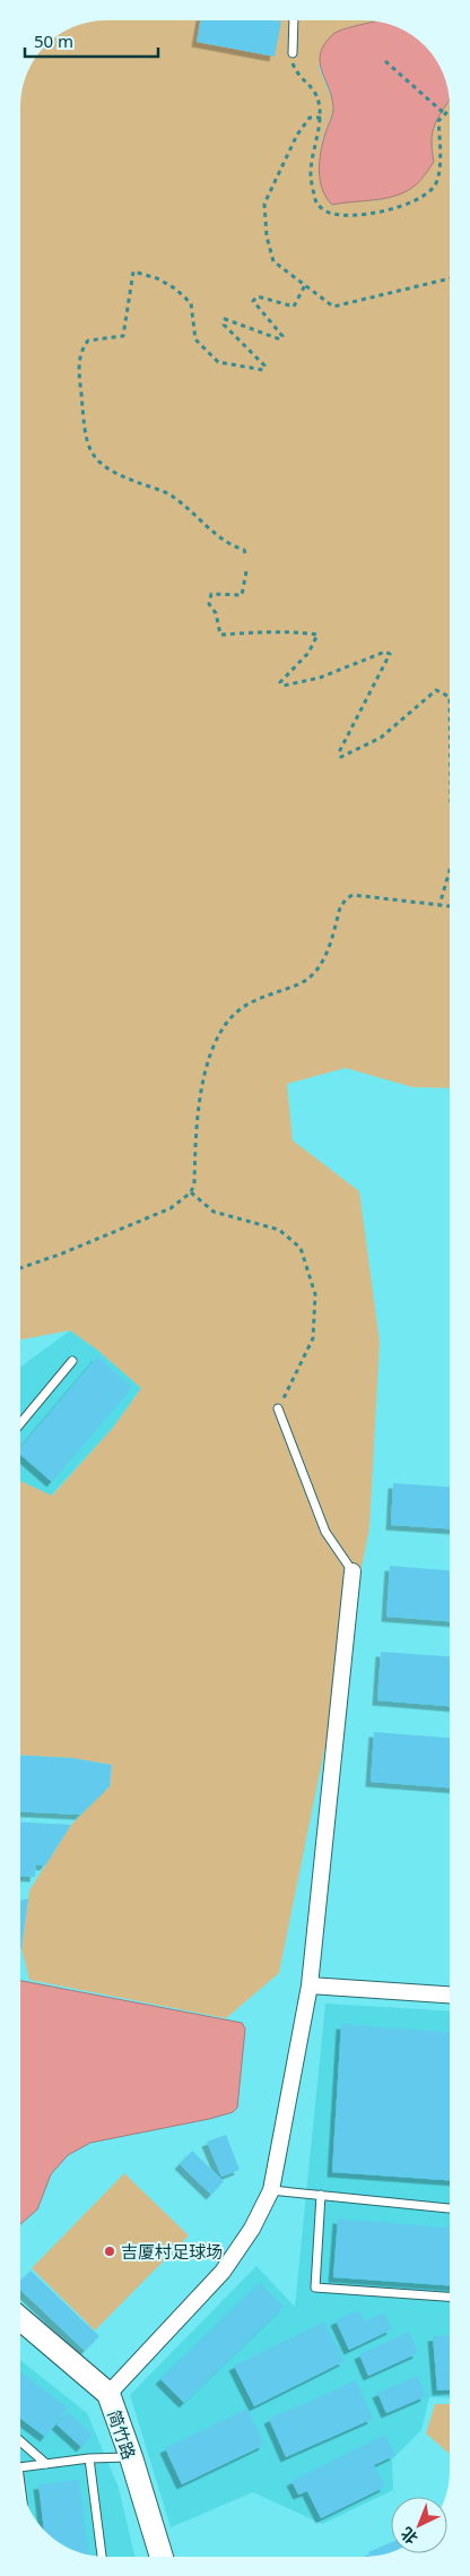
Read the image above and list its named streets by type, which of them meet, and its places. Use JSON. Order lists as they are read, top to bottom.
{
  "streets": {
    "street": ["简竹路"]
  },
  "places": ["吉厦村足球场"],
  "scale_bar": "50 m",
  "north": "bottom left"
}
